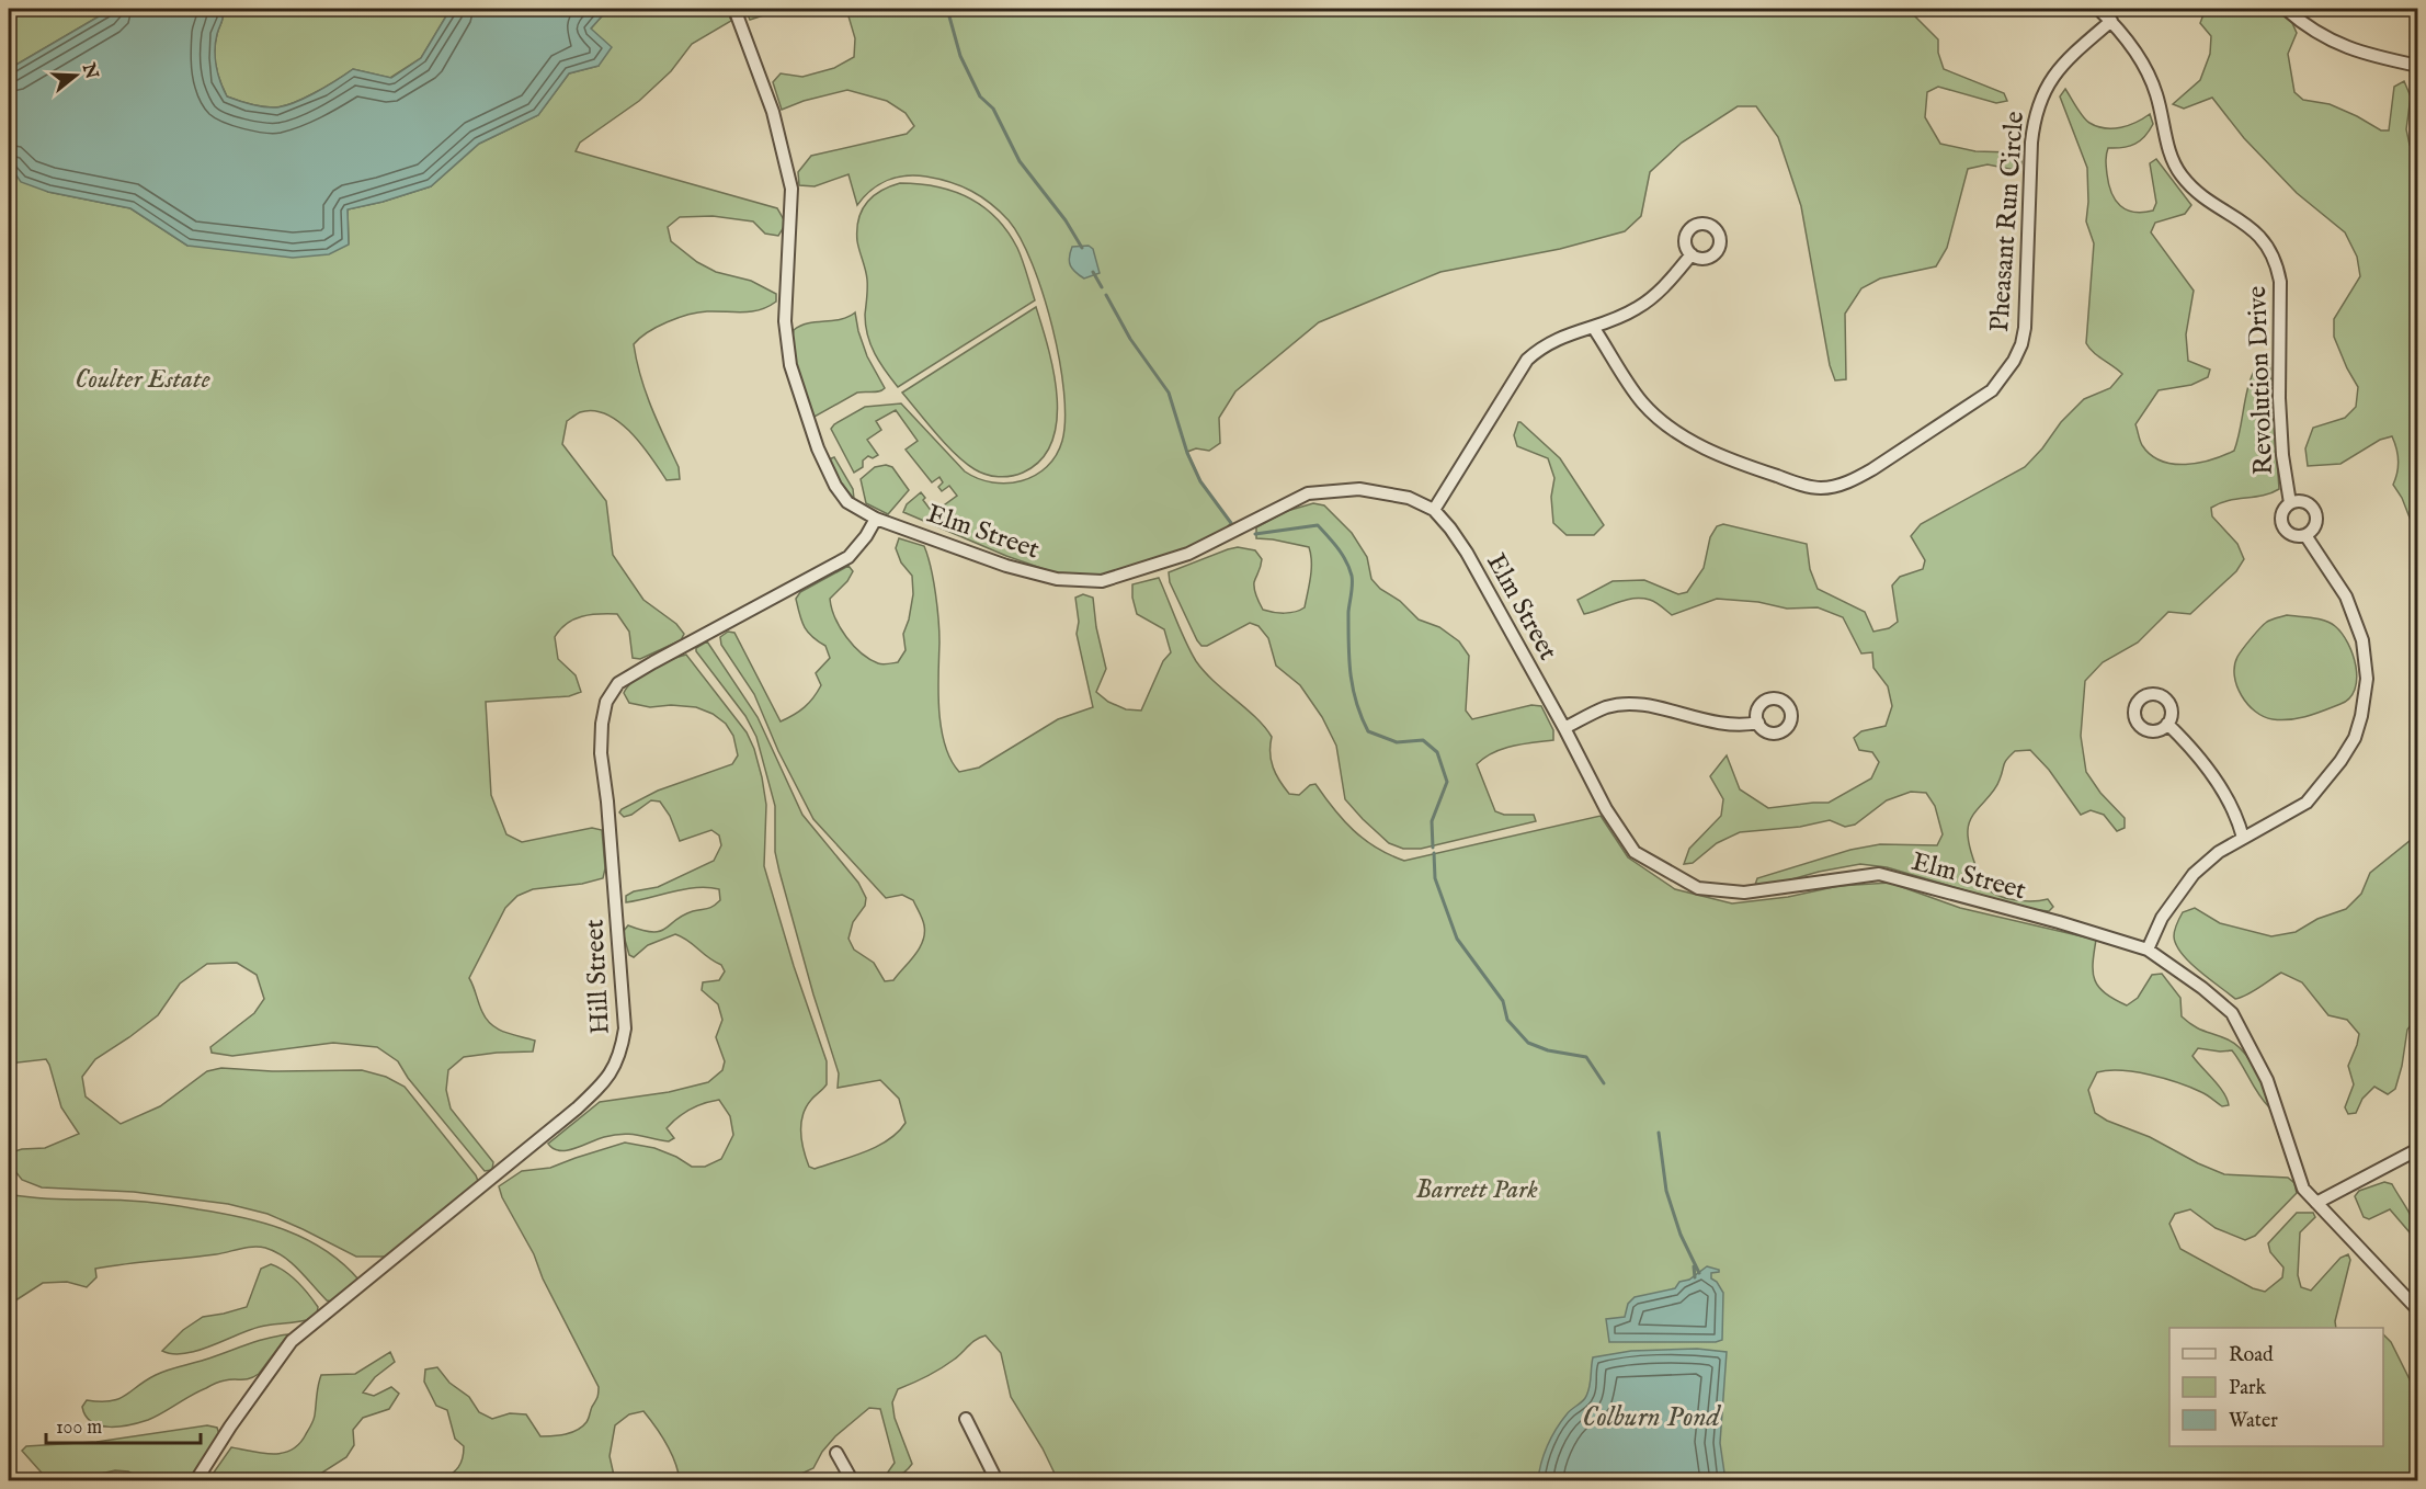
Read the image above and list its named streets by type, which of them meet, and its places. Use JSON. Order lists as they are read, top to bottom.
{
  "streets": {
    "street": [
      "Pheasant Run Circle",
      "Revolution Drive",
      "Elm Street",
      "Hill Street"
    ]
  },
  "crossings": [
    ["Pheasant Run Circle", "Revolution Drive"],
    ["Elm Street", "Hill Street"]
  ],
  "water": ["Colburn Pond"],
  "parks": ["Coulter Estate", "Barrett Park"],
  "legend": ["Road", "Park", "Water"],
  "scale_bar": "100 m",
  "north": "right"
}
